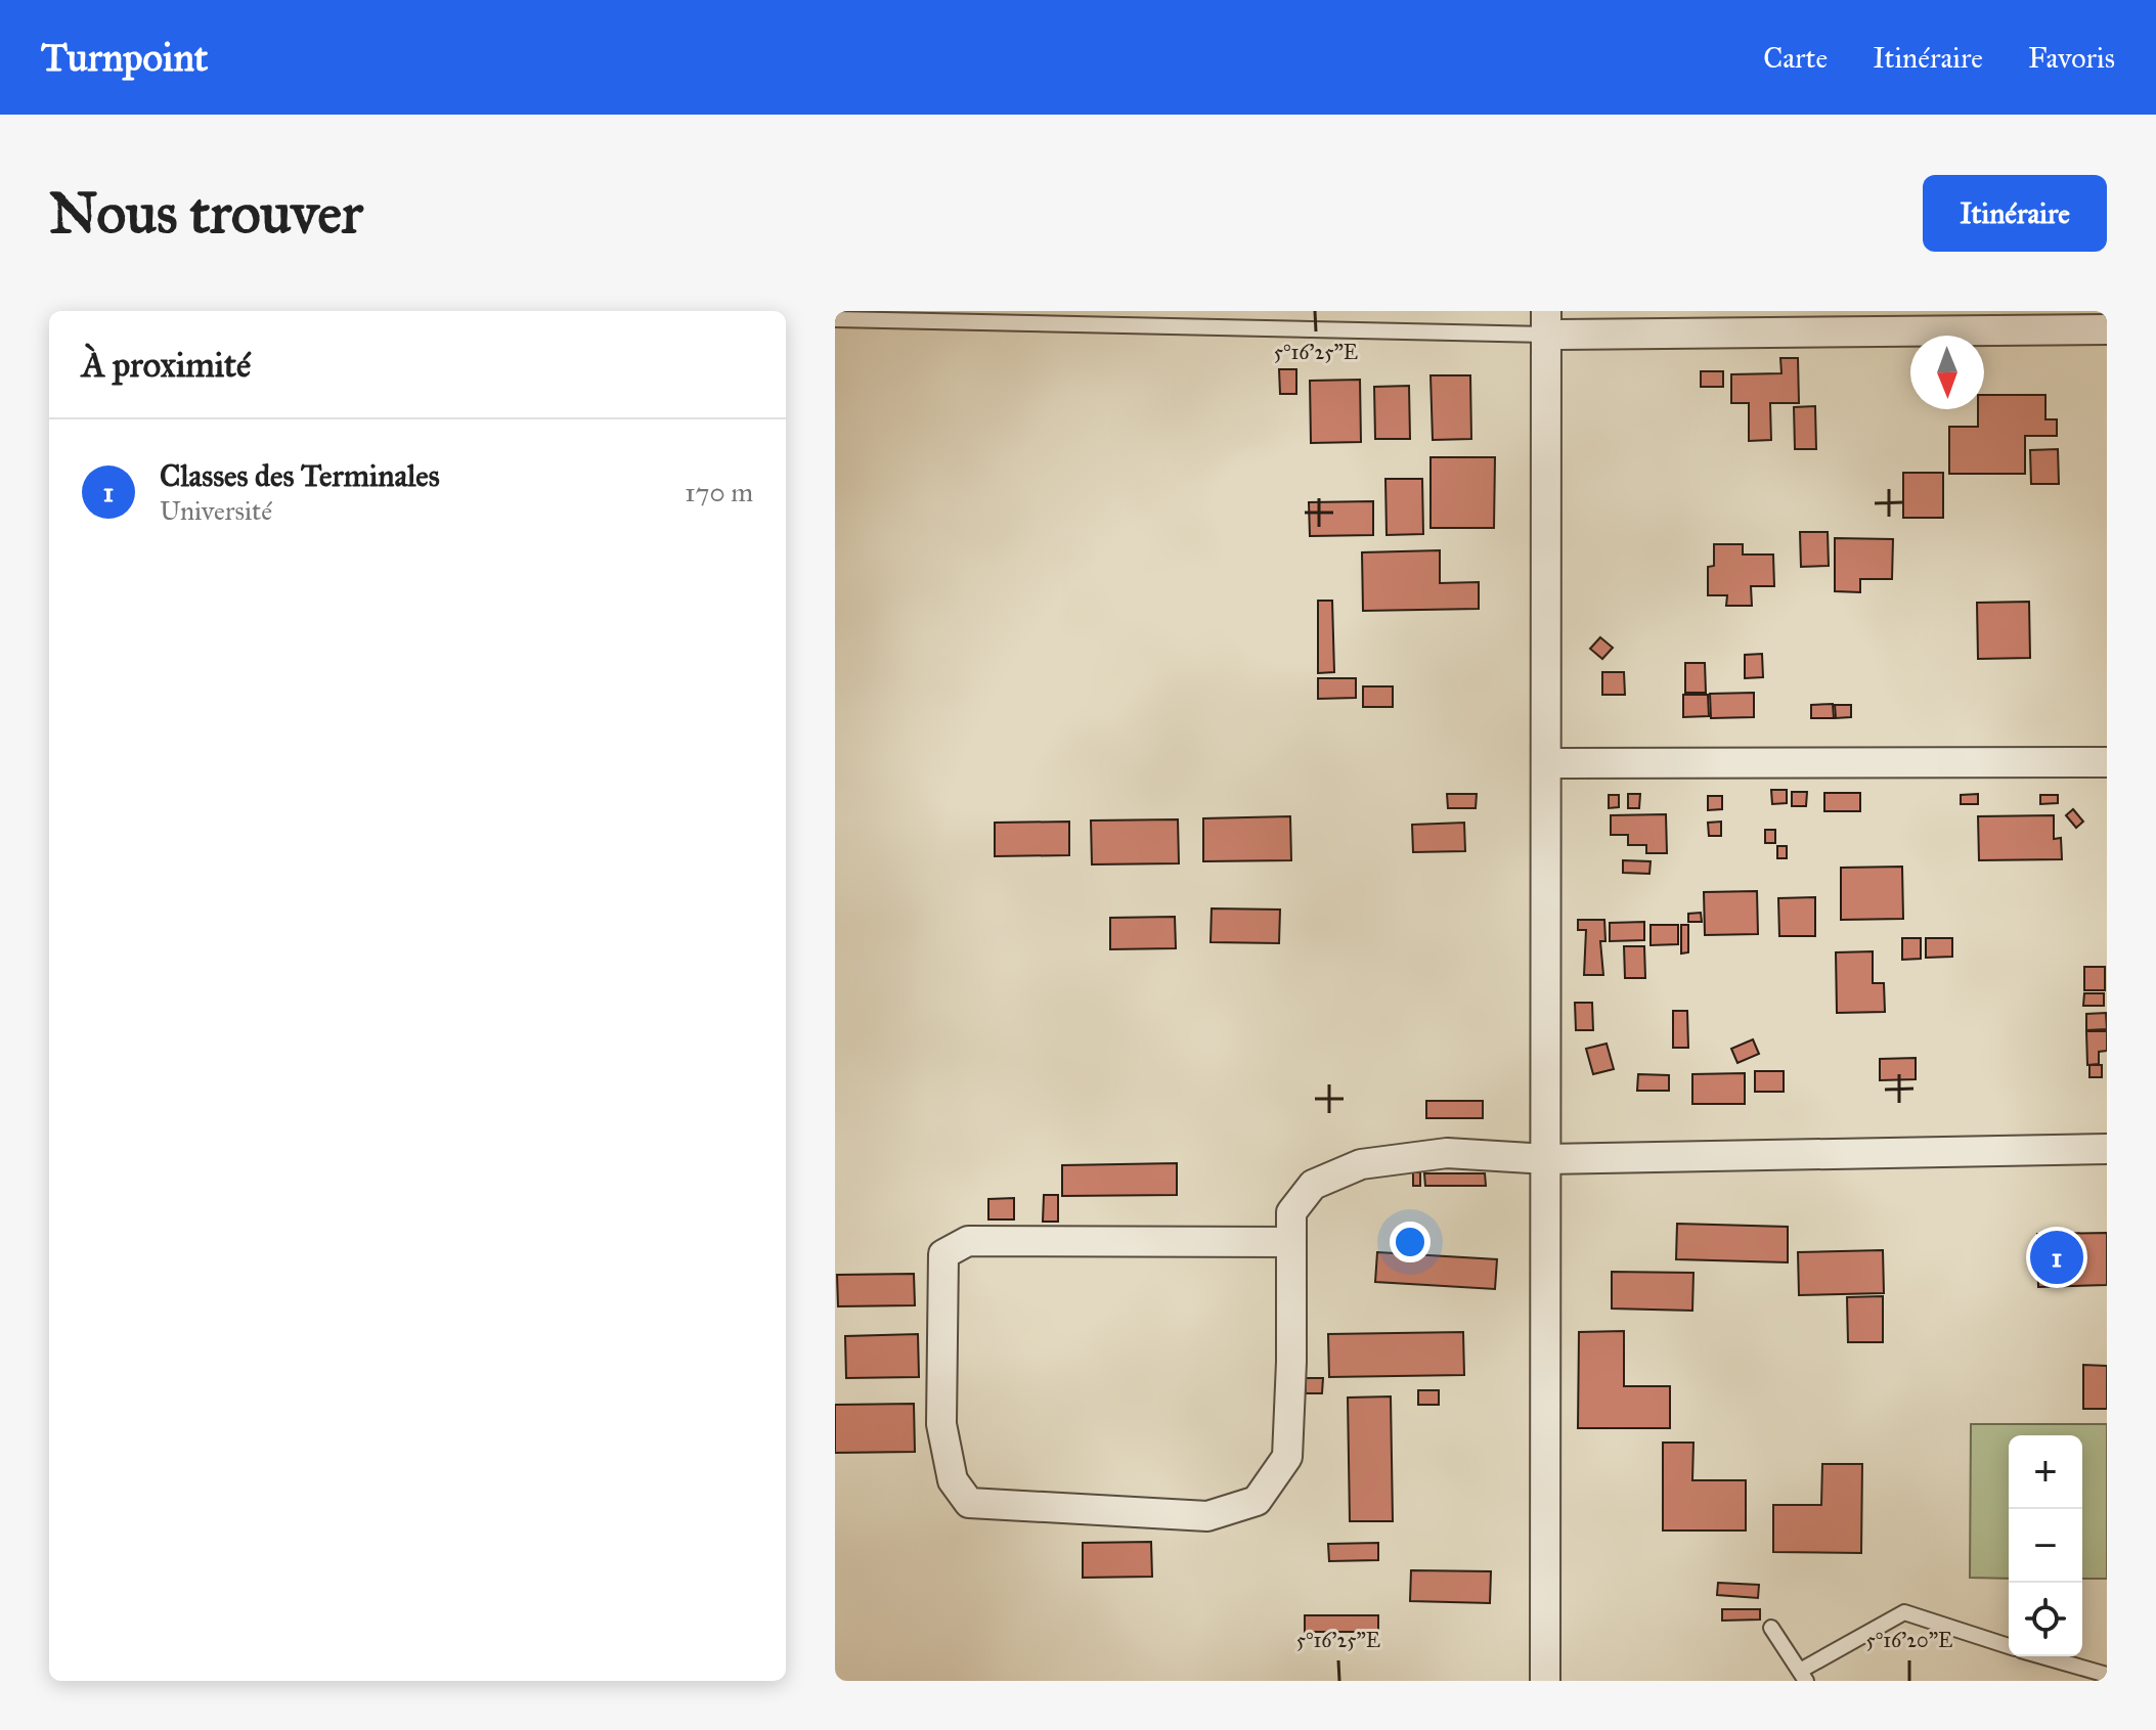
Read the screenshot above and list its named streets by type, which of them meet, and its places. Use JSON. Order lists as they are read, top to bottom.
{
  "north": "bottom",
  "page": {
    "header": "Turnpoint",
    "nav": ["Carte", "Itinéraire", "Favoris"],
    "buttons": "Itinéraire",
    "title": "Nous trouver",
    "heading": "À proximité",
    "list": [
      {
        "mark": "1",
        "name": "Classes des Terminales",
        "note": "Université",
        "value": "170 m"
      }
    ],
    "pins": "1",
    "map_buttons": ["+", "−"]
  },
  "coordinates": ["5°16'25\"E", "5°16'20\"E"]
}
